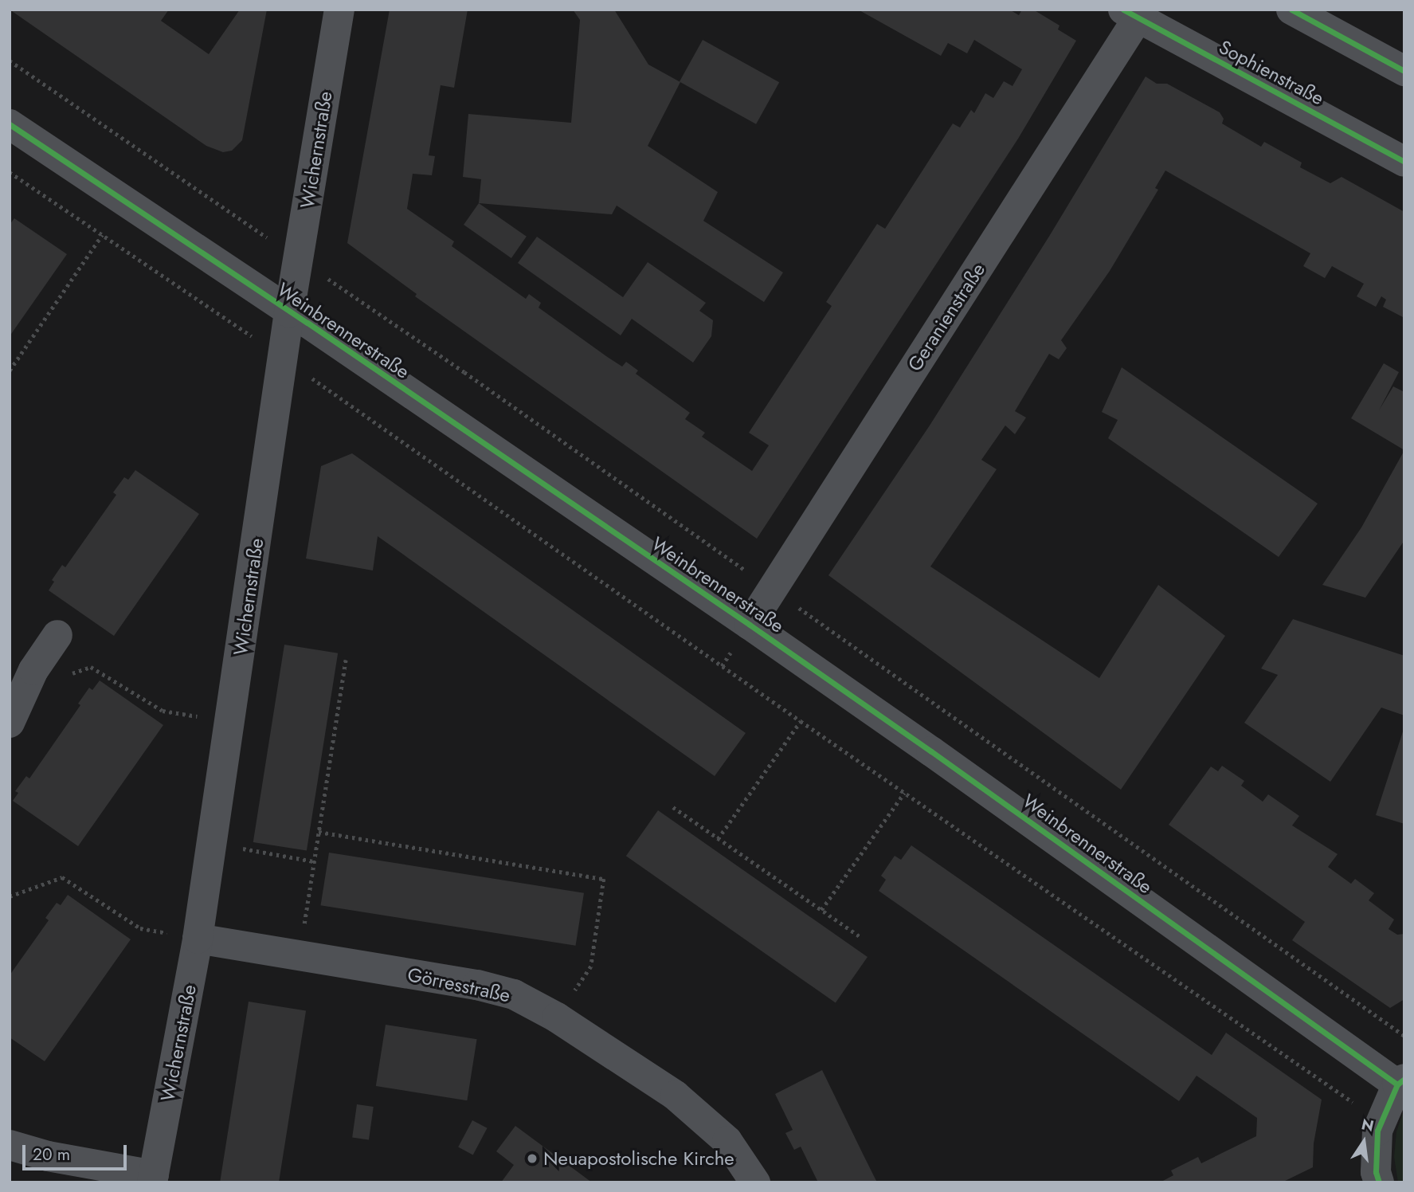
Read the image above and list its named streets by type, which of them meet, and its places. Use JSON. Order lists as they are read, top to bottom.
{
  "streets": {
    "street": [
      "Sophienstraße",
      "Wichernstraße",
      "Geranienstraße",
      "Weinbrennerstraße",
      "Görresstraße"
    ]
  },
  "crossings": [
    ["Sophienstraße", "Geranienstraße"],
    ["Wichernstraße", "Weinbrennerstraße"],
    ["Wichernstraße", "Görresstraße"],
    ["Geranienstraße", "Weinbrennerstraße"]
  ],
  "places": ["Neuapostolische Kirche"],
  "scale_bar": "20 m",
  "north": "top"
}
